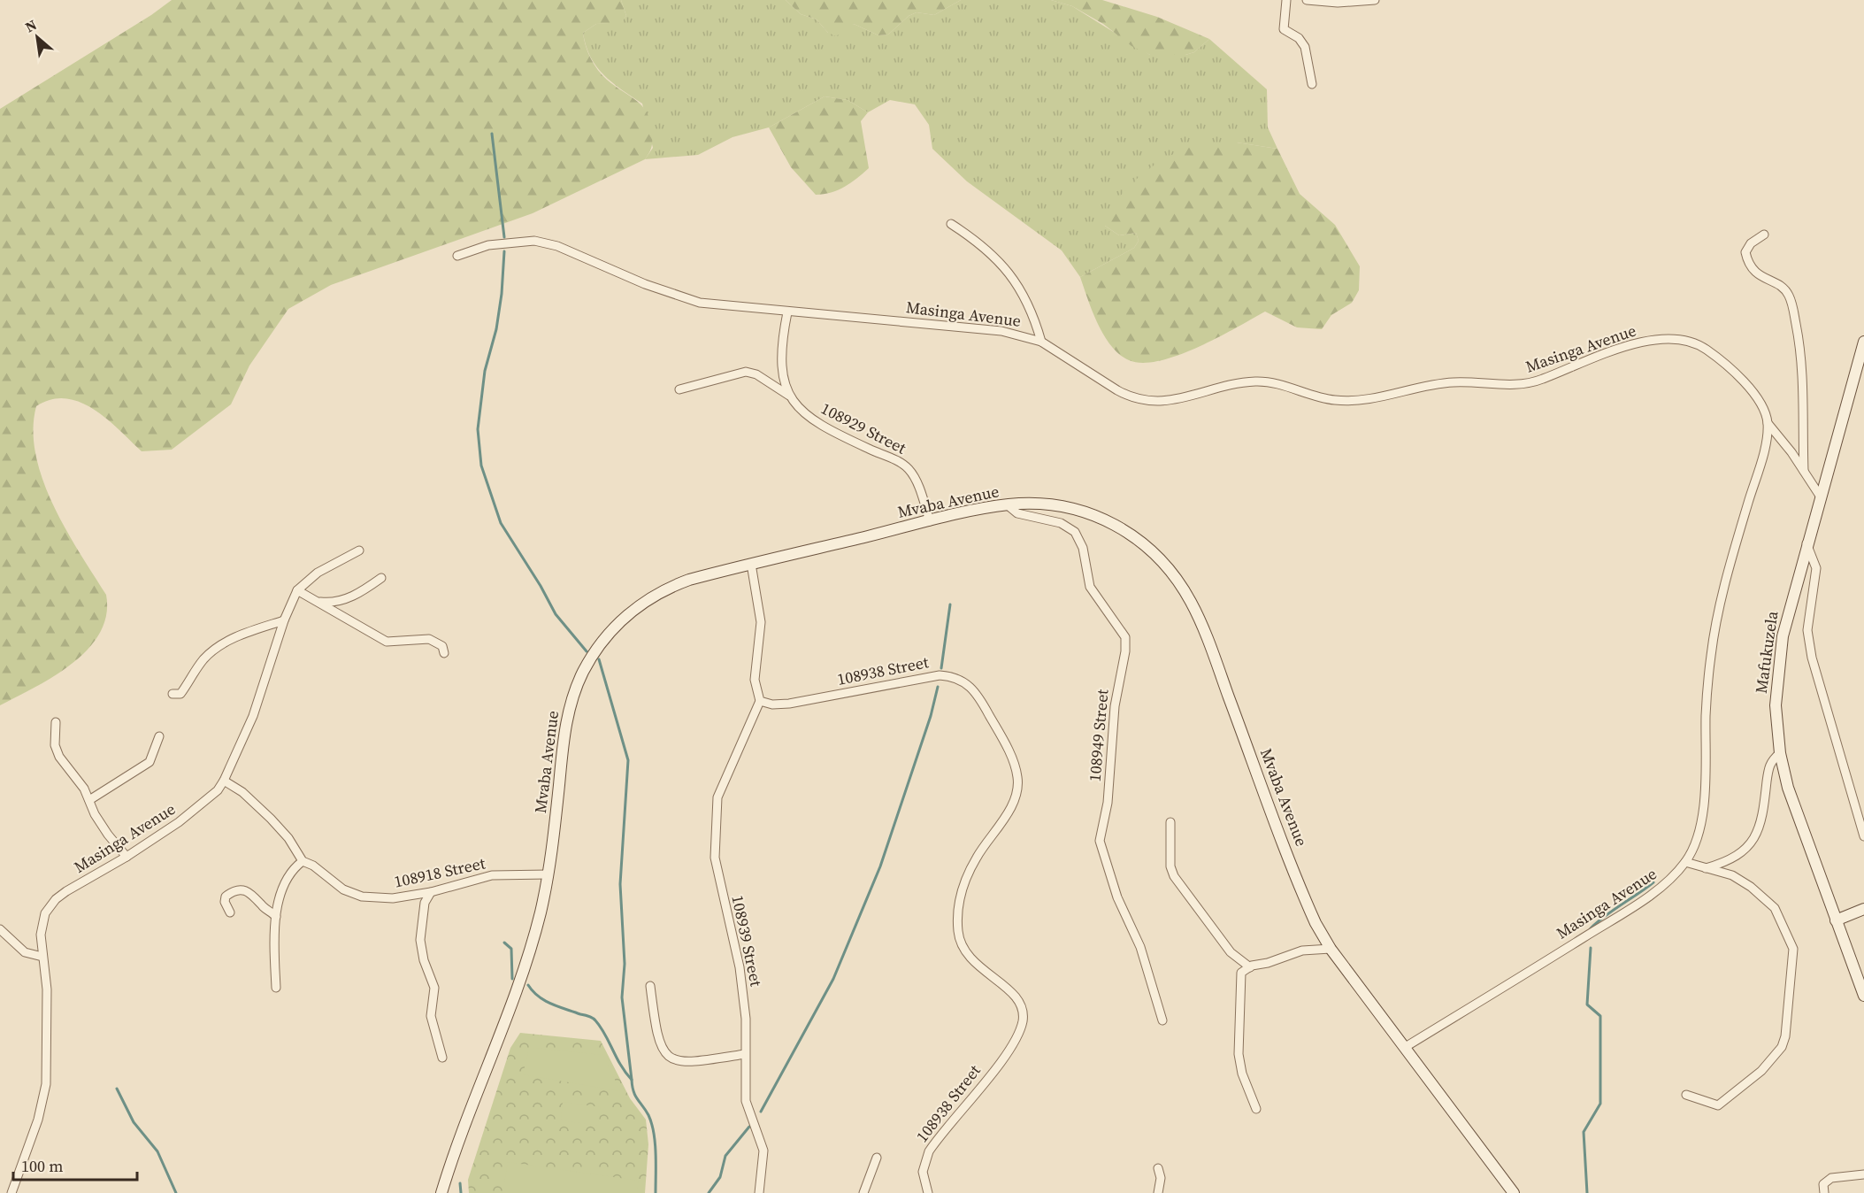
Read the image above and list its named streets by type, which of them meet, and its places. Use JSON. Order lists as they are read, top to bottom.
{
  "streets": {
    "street": [
      "Masinga Avenue",
      "108929 Street",
      "Mvaba Avenue",
      "Mafukuzela",
      "108938 Street",
      "108949 Street",
      "108918 Street",
      "108939 Street"
    ]
  },
  "crossings": [
    ["Masinga Avenue", "108929 Street"],
    ["Masinga Avenue", "Mvaba Avenue"],
    ["Masinga Avenue", "108918 Street"],
    ["108929 Street", "Mvaba Avenue"],
    ["Mvaba Avenue", "108949 Street"],
    ["Mvaba Avenue", "108918 Street"],
    ["108938 Street", "108939 Street"]
  ],
  "scale_bar": "100 m",
  "north": "top left"
}
